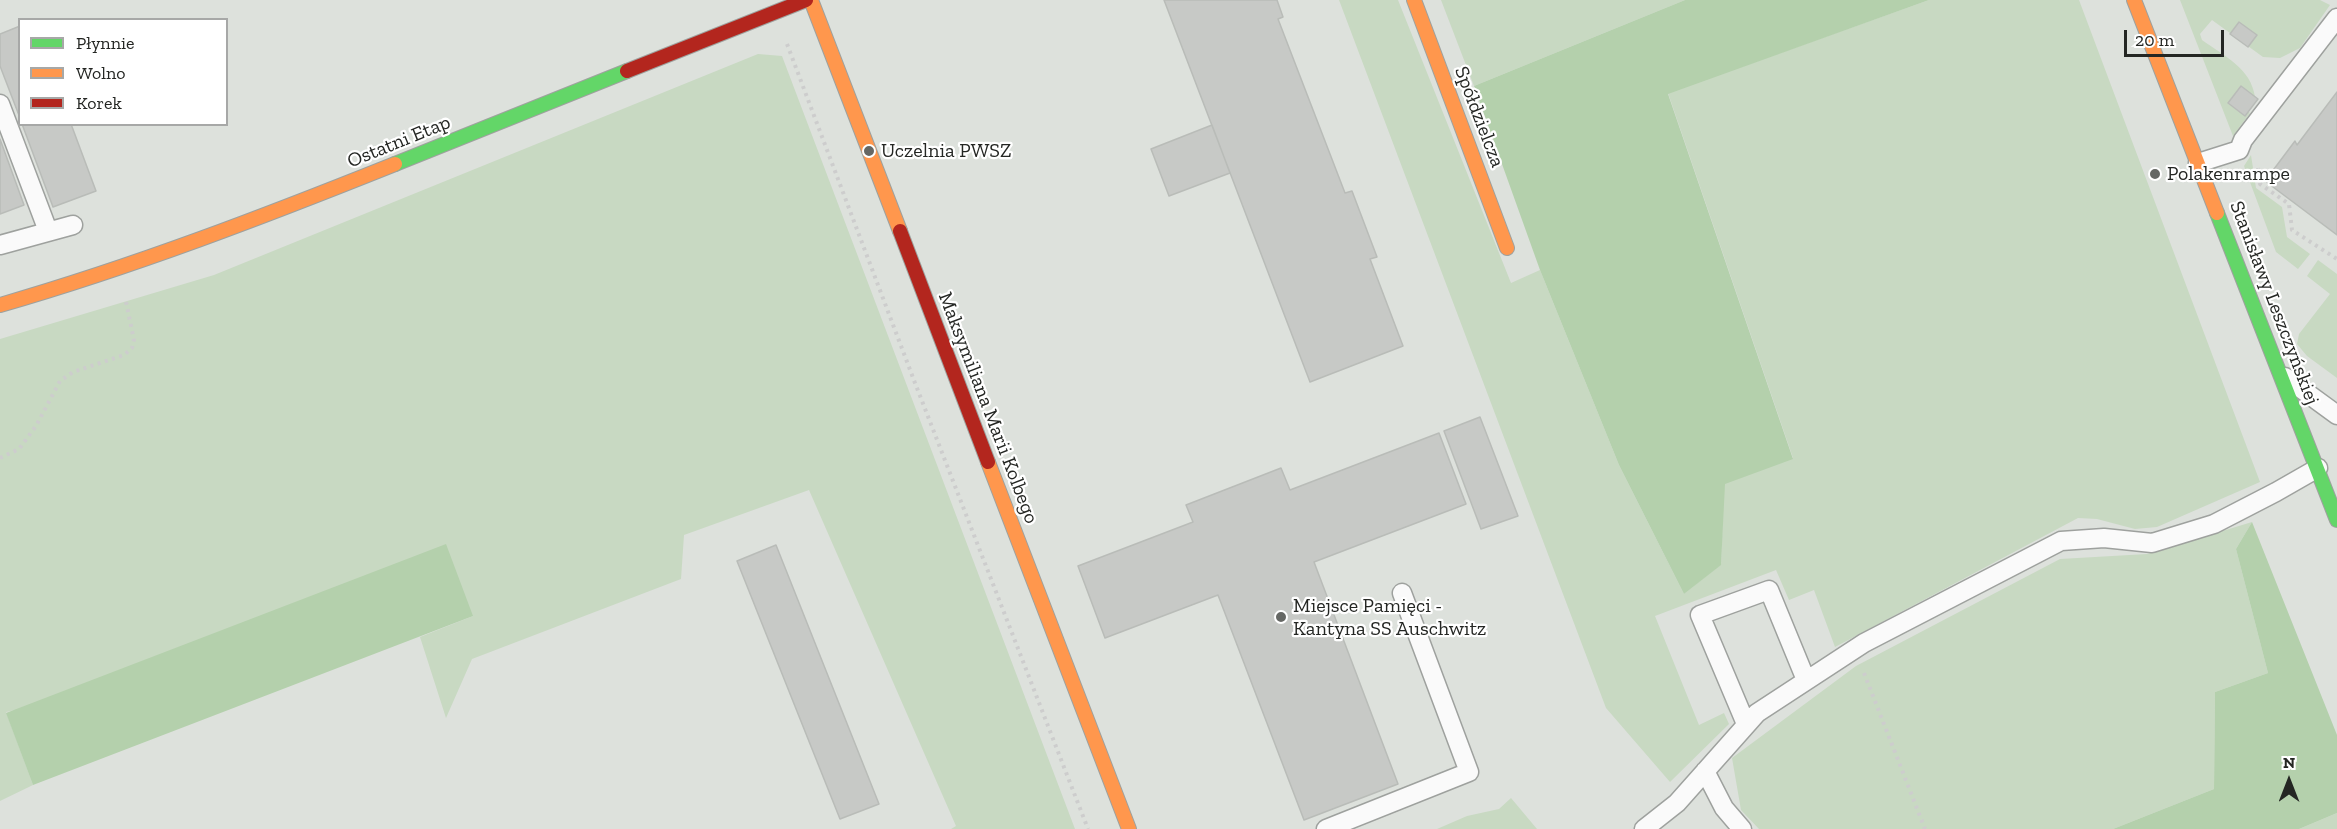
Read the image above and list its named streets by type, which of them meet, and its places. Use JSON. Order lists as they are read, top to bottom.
{
  "streets": {
    "street": [
      "Spółdzielcza",
      "Ostatni Etap",
      "Stanisławy Leszczyńskiej",
      "Maksymiliana Marii Kolbego"
    ]
  },
  "places": ["Uczelnia PWSZ", "Polakenrampe", "Miejsce Pamięci - Kantyna SS Auschwitz"],
  "legend": ["Płynnie", "Wolno", "Korek"],
  "scale_bar": "20 m",
  "north": "top"
}
